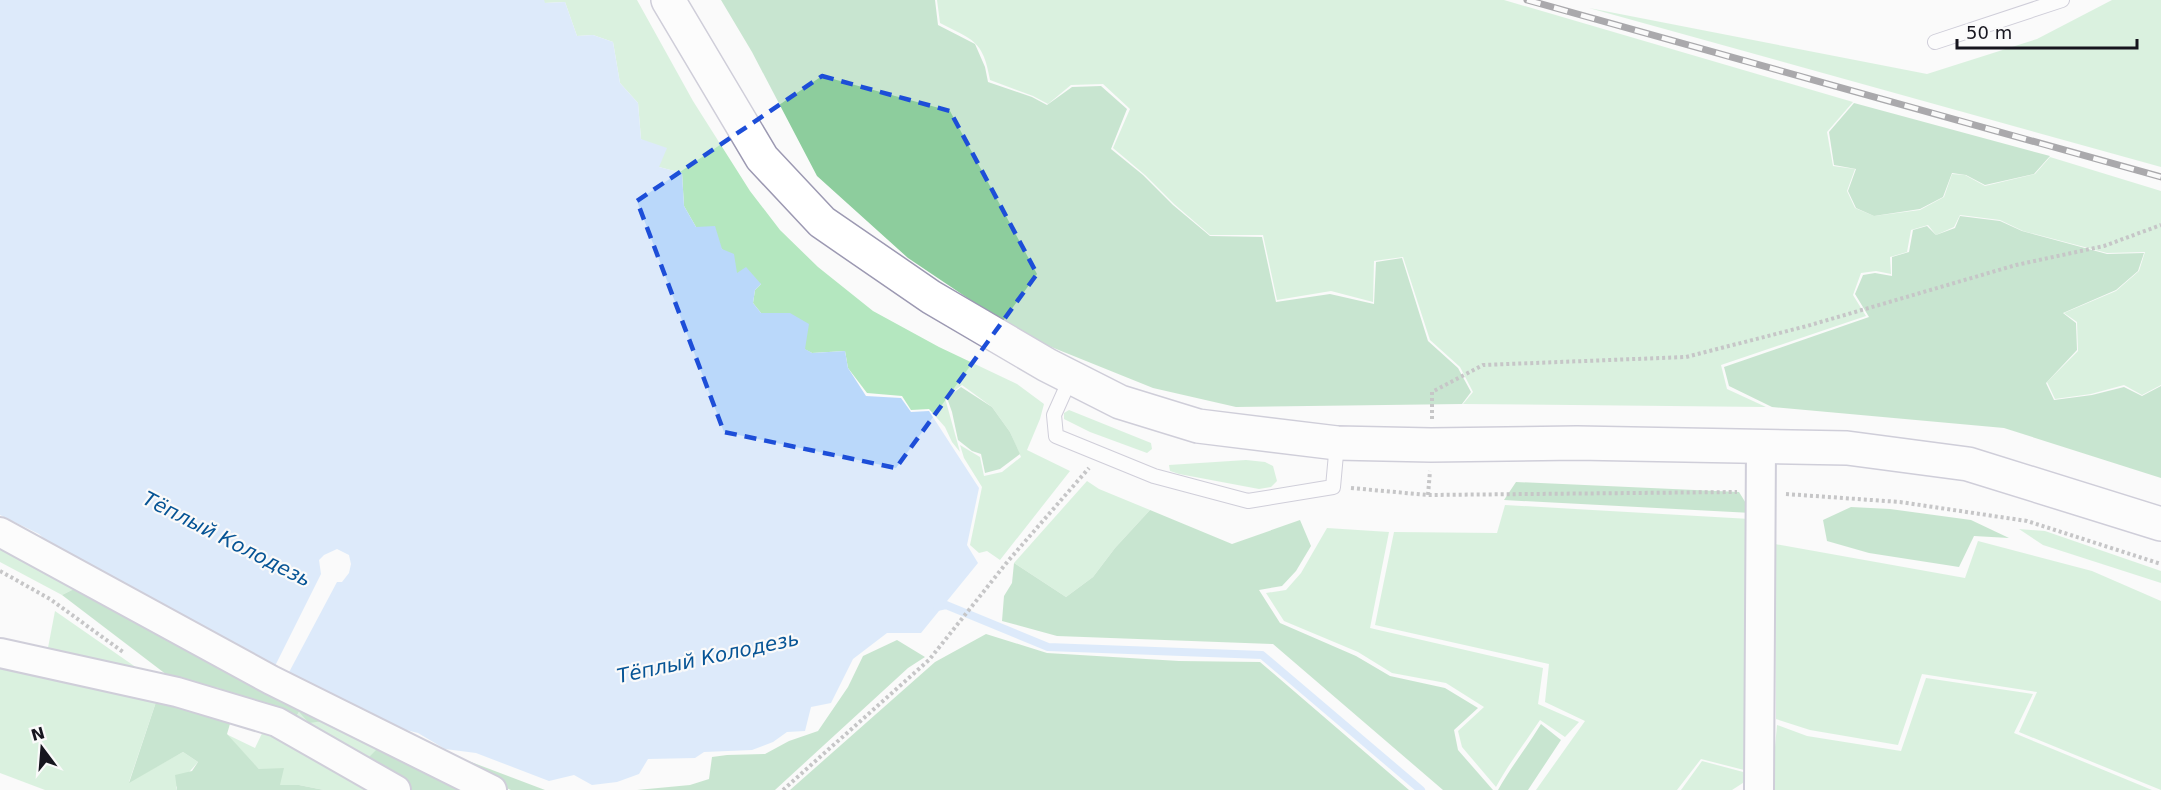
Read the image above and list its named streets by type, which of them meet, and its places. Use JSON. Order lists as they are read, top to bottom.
{
  "water": ["Тёплый Колодезь"],
  "scale_bar": "50 m",
  "north": "top"
}
